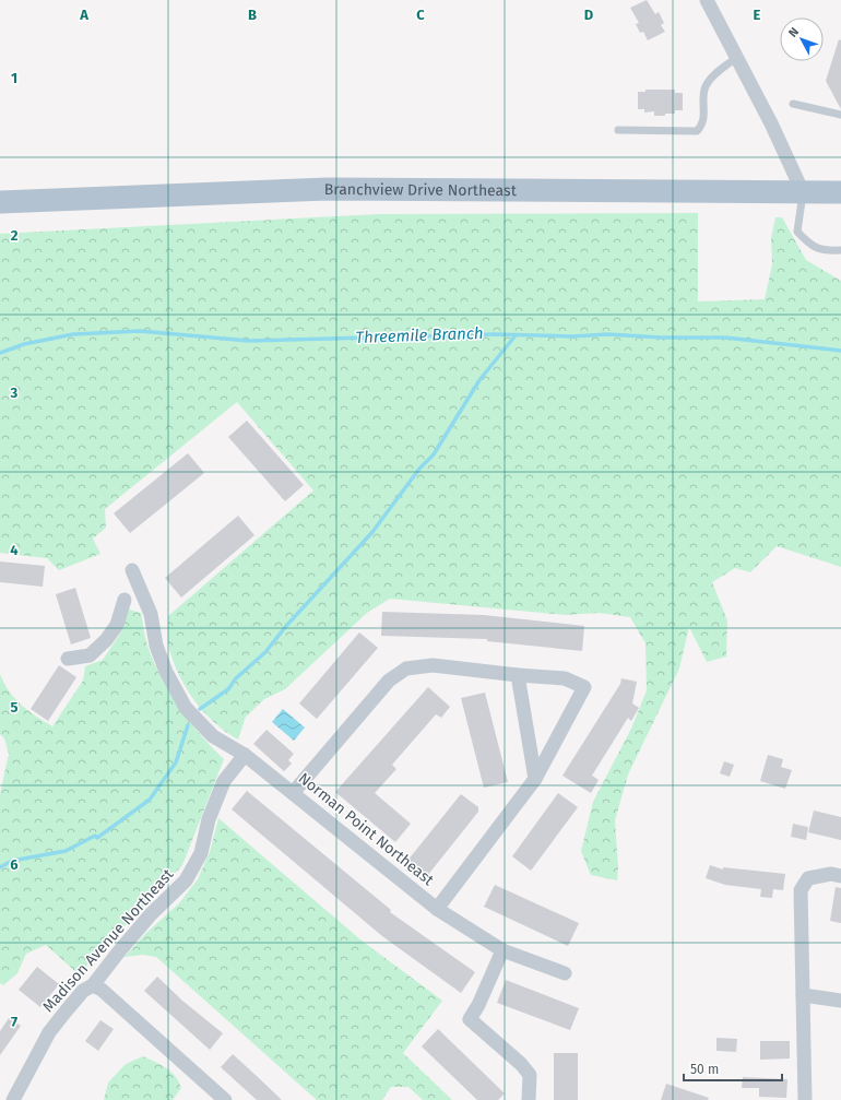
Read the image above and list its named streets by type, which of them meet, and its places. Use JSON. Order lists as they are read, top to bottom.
{
  "streets": {
    "main road": ["Branchview Drive Northeast"],
    "street": ["Norman Point Northeast", "Madison Avenue Northeast"]
  },
  "crossings": [
    ["Norman Point Northeast", "Madison Avenue Northeast"]
  ],
  "water": ["Threemile Branch"],
  "scale_bar": "50 m",
  "north": "top left",
  "grid": {
    "columns": [
      "A",
      "B",
      "C",
      "D",
      "E"
    ],
    "rows": [
      "1",
      "2",
      "3",
      "4",
      "5",
      "6",
      "7"
    ]
  }
}
